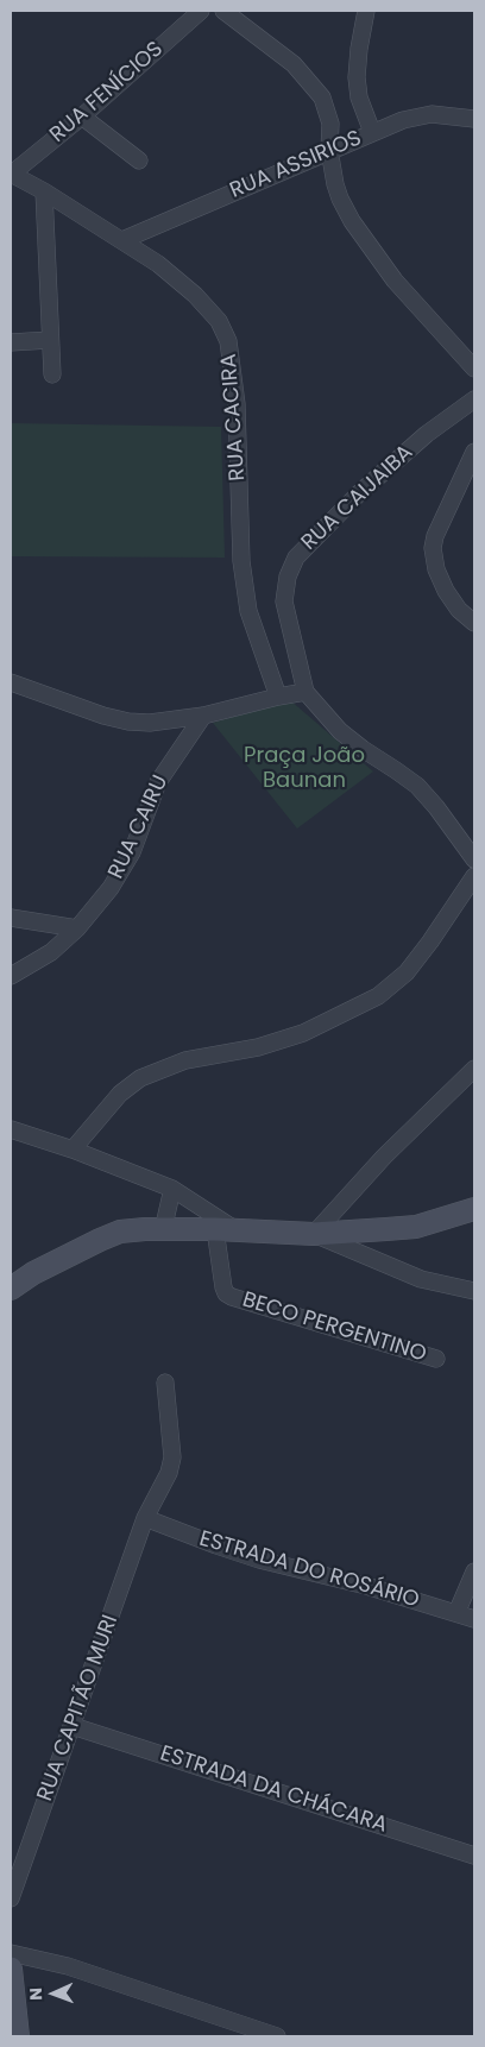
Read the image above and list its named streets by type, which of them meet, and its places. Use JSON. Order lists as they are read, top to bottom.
{
  "streets": {
    "street": [
      "RUA FENÍCIOS",
      "RUA ASSIRIOS",
      "RUA CACIRA",
      "RUA CAIJAIBA",
      "RUA CAIRU",
      "BECO PERGENTINO",
      "ESTRADA DO ROSÁRIO",
      "RUA CAPITÃO MURI",
      "ESTRADA DA CHÁCARA"
    ]
  },
  "crossings": [
    ["RUA FENÍCIOS", "RUA CACIRA"],
    ["RUA ASSIRIOS", "RUA CACIRA"],
    ["ESTRADA DO ROSÁRIO", "RUA CAPITÃO MURI"],
    ["RUA CAPITÃO MURI", "ESTRADA DA CHÁCARA"]
  ],
  "parks": ["Praça João Baunan"],
  "north": "left"
}
